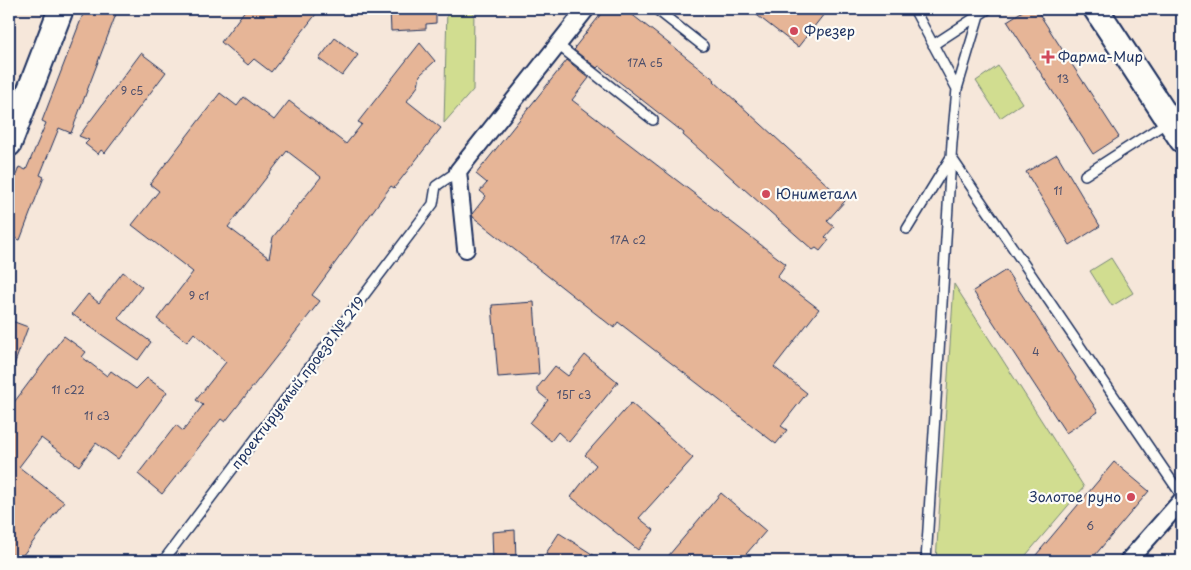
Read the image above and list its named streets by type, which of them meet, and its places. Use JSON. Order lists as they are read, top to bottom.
{
  "streets": {
    "lane": ["проектируемый проезд № 219"]
  },
  "places": {
    "other": ["Фрезер", "Юниметалл", "Золотое руно"],
    "health": ["Фарма-Мир"]
  },
  "house_numbers": [
    "17А с5",
    "13",
    "9 с5",
    "11",
    "17А с2",
    "9 с1",
    "4",
    "11 с22",
    "15Г с3",
    "11 с3",
    "6"
  ]
}
